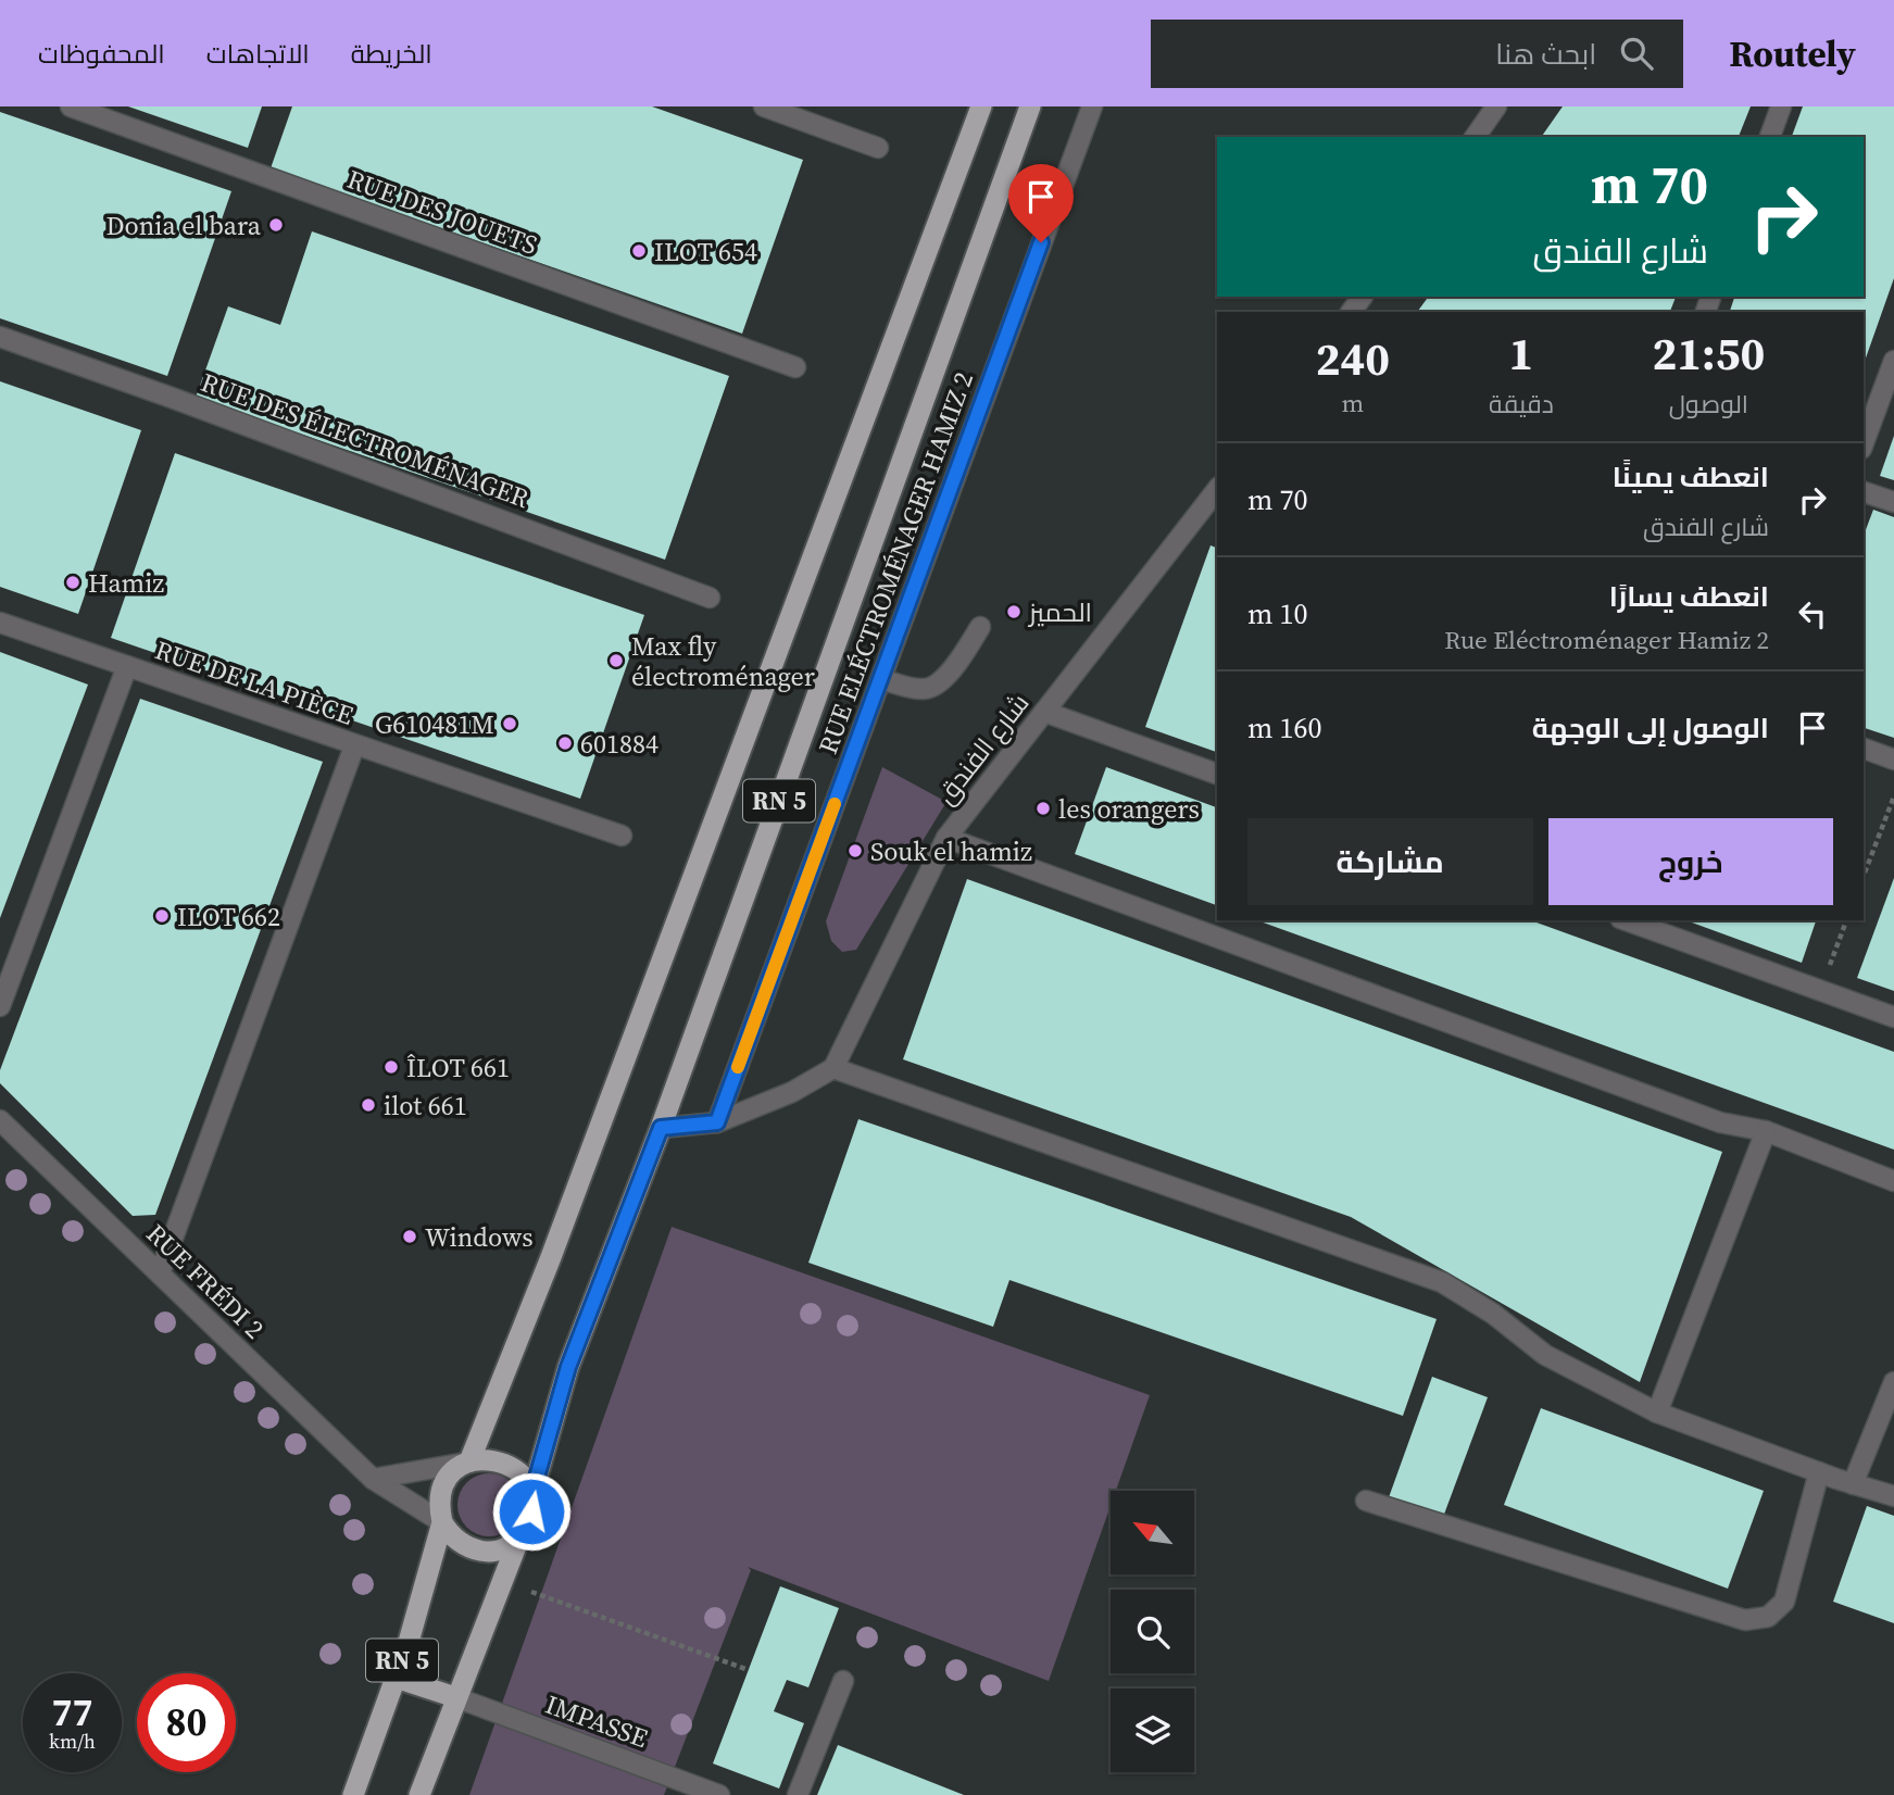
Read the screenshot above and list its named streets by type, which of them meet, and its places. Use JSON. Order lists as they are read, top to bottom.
{
  "streets": {
    "highway": ["RN 5"],
    "street": [
      "RUE DES JOUETS",
      "RUE DES ÉLECTROMÉNAGER",
      "RUE ELÉCTROMÉNAGER HAMIZ 2",
      "RUE DE LA PIÈCE",
      "شارع الفندق",
      "RUE FRÉDI 2",
      "IMPASSE"
    ]
  },
  "crossings": [
    ["RN 5", "RUE FRÉDI 2"],
    ["RN 5", "IMPASSE"]
  ],
  "places": [
    "Donia el bara",
    "ILOT 654",
    "Hamiz",
    "الحميز",
    "Max fly électroménager",
    "G610481M",
    "601884",
    "les orangers",
    "Souk el hamiz",
    "ILOT 662",
    "ÎLOT 661",
    "ilot 661",
    "Windows"
  ],
  "north": "top left",
  "page": {
    "header": "Routely",
    "search": "ابحث هنا",
    "nav": ["الخريطة", "الاتجاهات", "المحفوظات"],
    "turn": ["70 m", "شارع الفندق"],
    "eta": [
      "21:50",
      "الوصول",
      "1",
      "دقيقة",
      "240",
      "m"
    ],
    "list": [
      {
        "name": "انعطف يمينًا",
        "note": "شارع الفندق",
        "value": "70 m"
      },
      {
        "name": "انعطف يسارًا",
        "note": "Rue Eléctroménager Hamiz 2",
        "value": "10 m"
      },
      {
        "name": "الوصول إلى الوجهة",
        "value": "160 m"
      }
    ],
    "buttons": ["خروج", "مشاركة"],
    "speed": "77 km/h",
    "limit": "80"
  }
}
